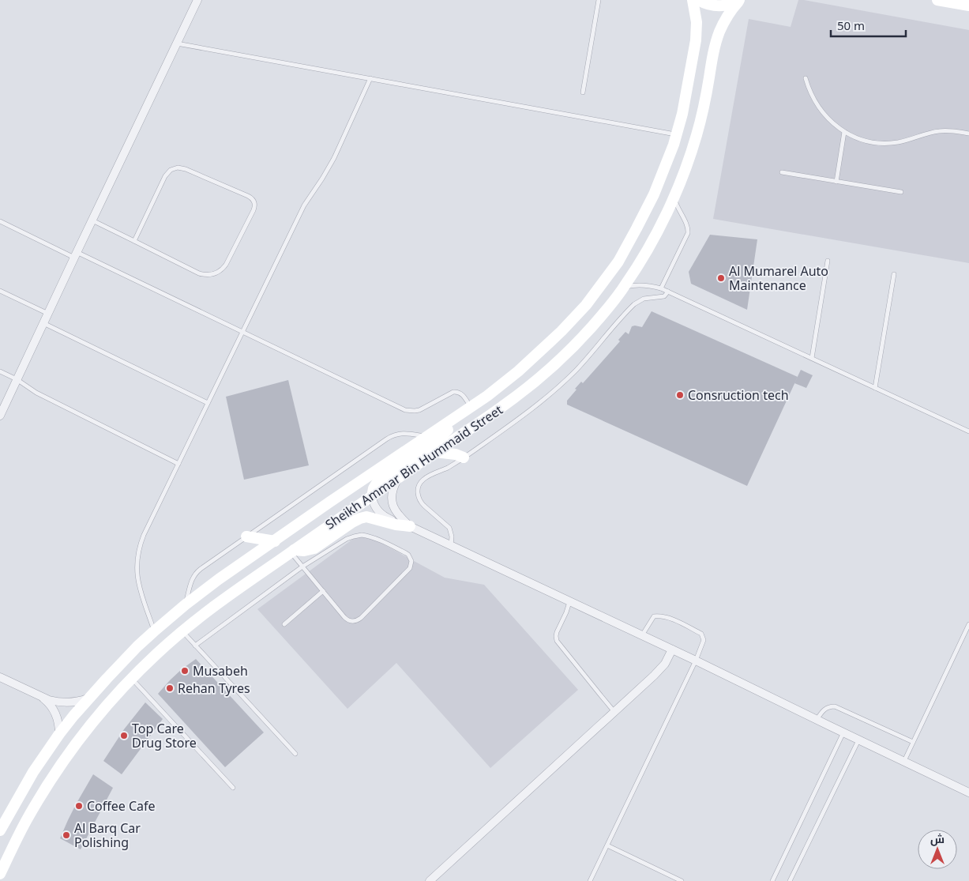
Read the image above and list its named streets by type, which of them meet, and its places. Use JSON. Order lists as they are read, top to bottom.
{
  "streets": {
    "street": ["Sheikh Ammar Bin Hummaid Street"]
  },
  "places": [
    "Al Mumarel Auto Maintenance",
    "Consruction tech",
    "Musabeh",
    "Rehan Tyres",
    "Top Care Drug Store",
    "Coffee Cafe",
    "Al Barq Car Polishing"
  ],
  "scale_bar": "50 m",
  "north": "top"
}
